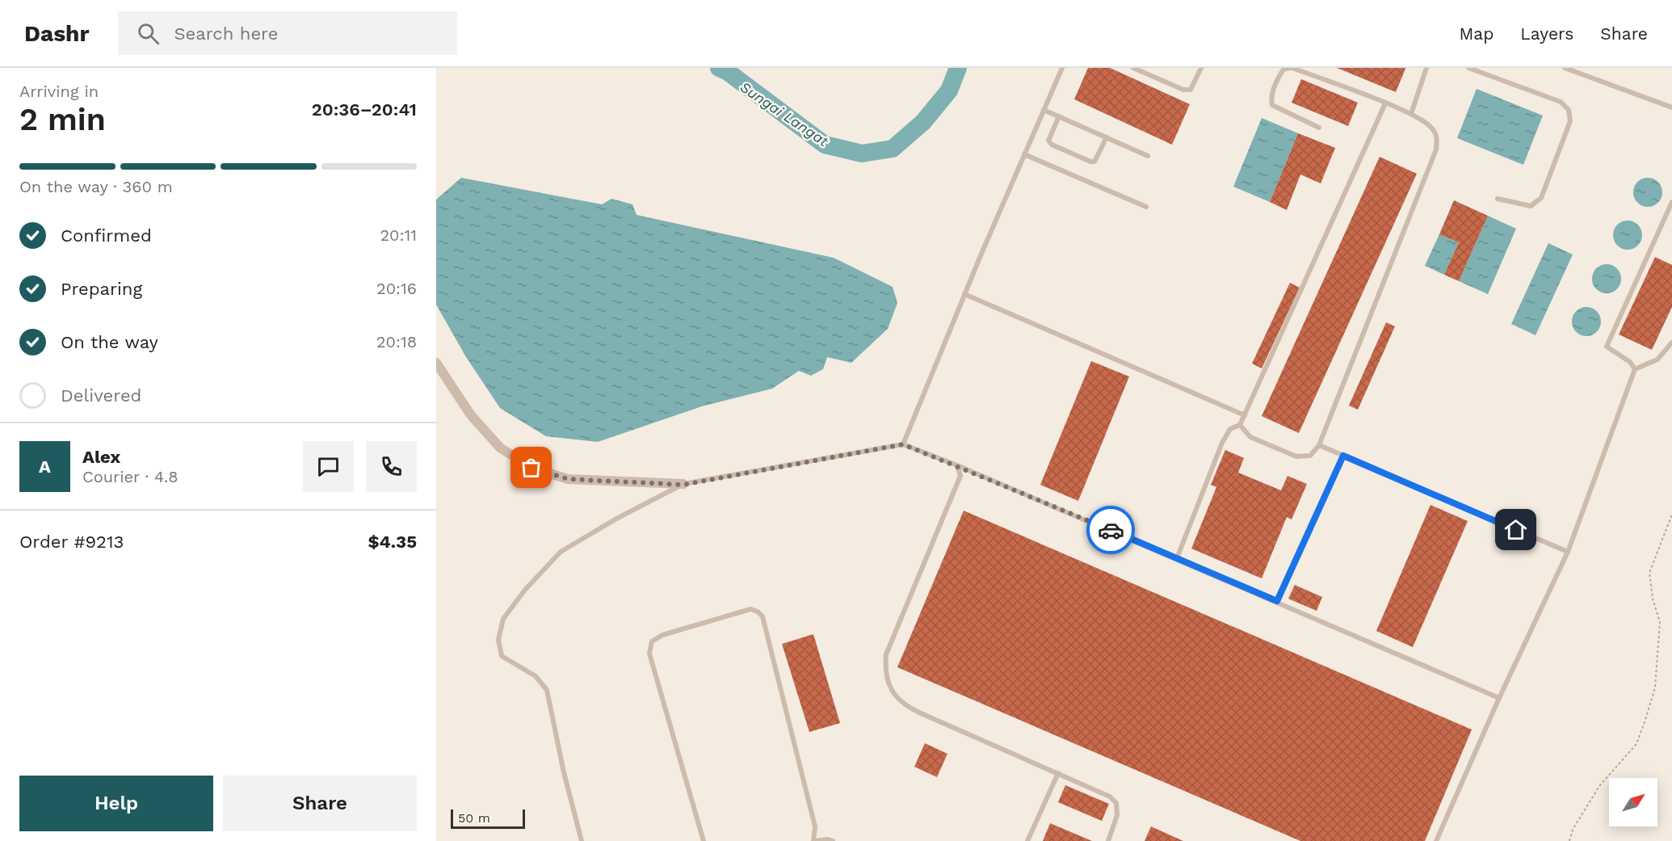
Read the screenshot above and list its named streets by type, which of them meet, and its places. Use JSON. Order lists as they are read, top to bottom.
{
  "water": ["Sungai Langat"],
  "scale_bar": "50 m",
  "north": "top right",
  "page": {
    "header": "Dashr",
    "search": "Search here",
    "nav": ["Map", "Layers", "Share"],
    "heading": ["2 min", "Arriving in", "20:36–20:41"],
    "panel": [
      "Alex",
      "Courier · 4.8",
      "Order #9213",
      "$4.35"
    ],
    "bar": "On the way · 360 m",
    "list": [
      ["Confirmed", "20:11"],
      ["Preparing", "20:16"],
      ["On the way", "20:18"],
      "Delivered"
    ],
    "round": "A",
    "buttons": ["Help", "Share"],
    "scale": "50 m"
  }
}
